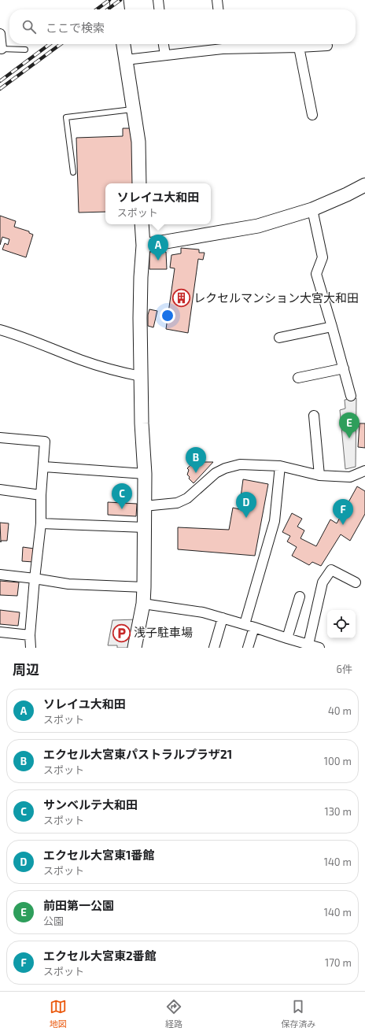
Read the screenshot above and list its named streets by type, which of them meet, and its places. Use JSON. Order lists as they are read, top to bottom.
{
  "places": {
    "building": ["レクセルマンション大宮大和田"],
    "parking": ["浅子駐車場"]
  },
  "page": {
    "search": "ここで検索",
    "popup": ["ソレイユ大和田", "スポット"],
    "pins": [
      "A",
      "E",
      "B",
      "C",
      "D",
      "F"
    ],
    "heading": ["周辺", "6件"],
    "list": [
      {
        "mark": "A",
        "name": "ソレイユ大和田",
        "note": "スポット",
        "value": "40 m"
      },
      {
        "mark": "B",
        "name": "エクセル大宮東パストラルプラザ21",
        "note": "スポット",
        "value": "100 m"
      },
      {
        "mark": "C",
        "name": "サンベルテ大和田",
        "note": "スポット",
        "value": "130 m"
      },
      {
        "mark": "D",
        "name": "エクセル大宮東1番館",
        "note": "スポット",
        "value": "140 m"
      },
      {
        "mark": "E",
        "name": "前田第一公園",
        "note": "公園",
        "value": "140 m"
      },
      {
        "mark": "F",
        "name": "エクセル大宮東2番館",
        "note": "スポット",
        "value": "170 m"
      }
    ],
    "nav": ["地図", "経路", "保存済み"]
  }
}
